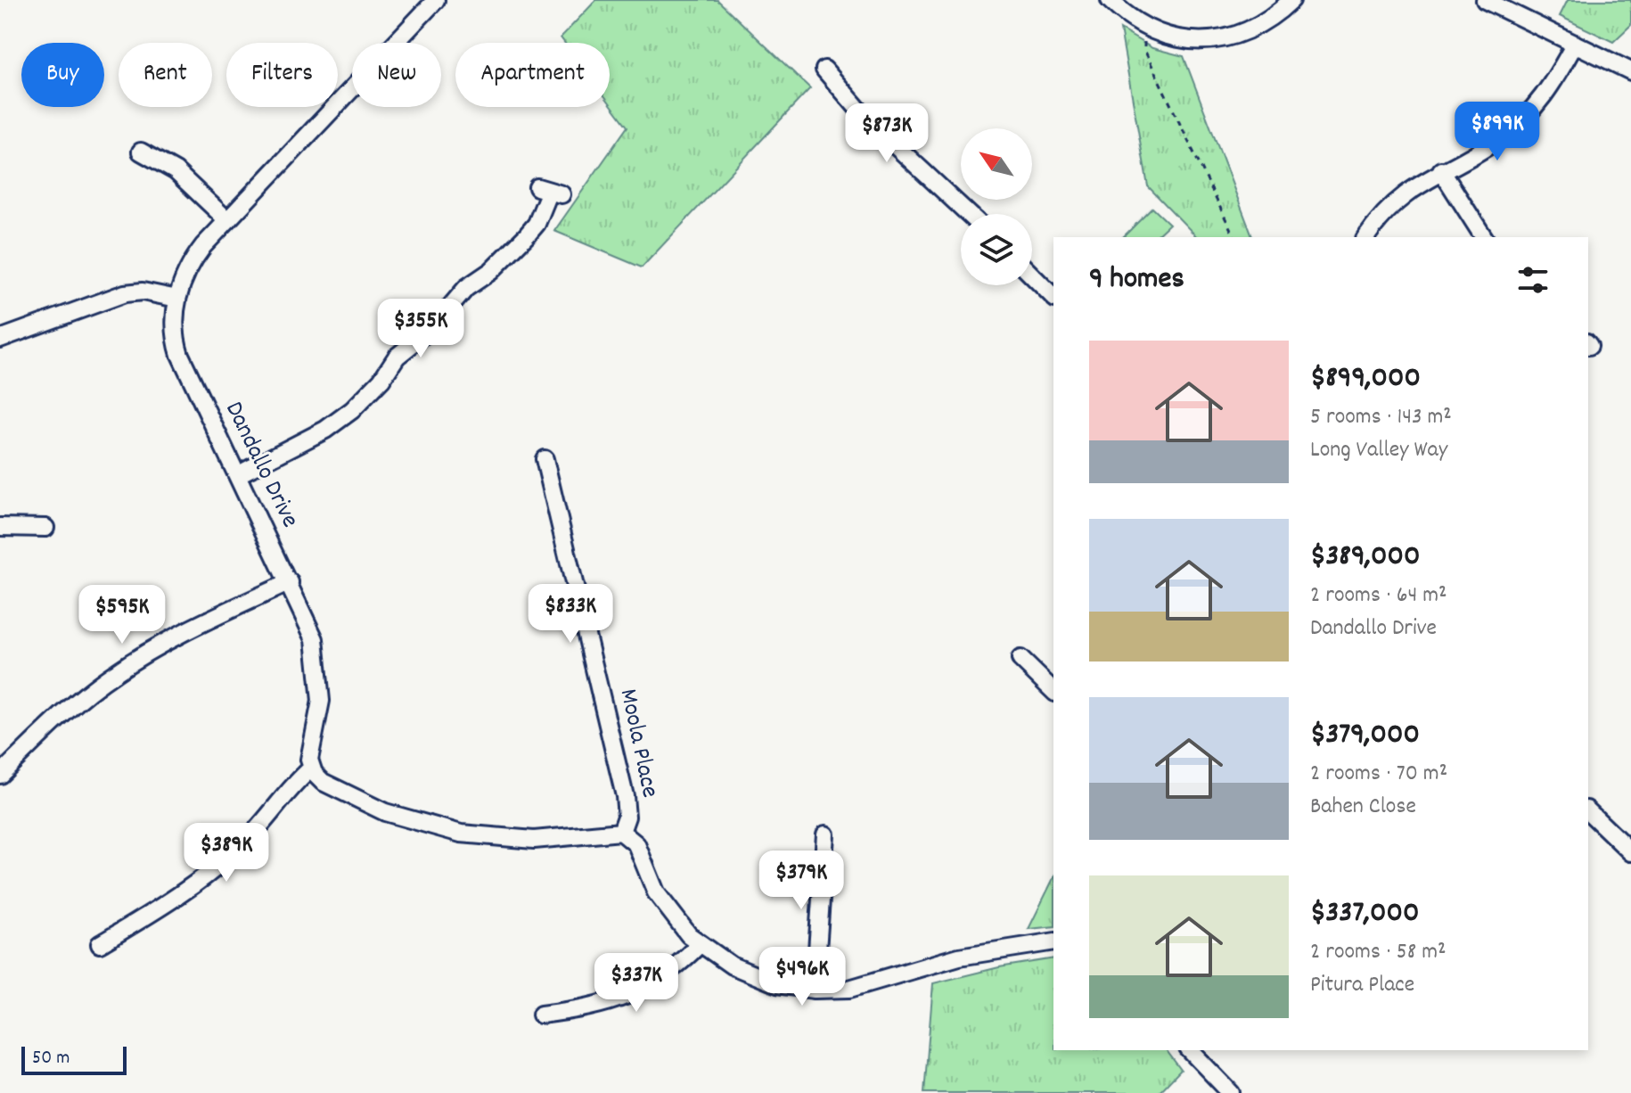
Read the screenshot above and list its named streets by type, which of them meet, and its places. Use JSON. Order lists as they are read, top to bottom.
{
  "streets": {
    "street": ["Dandallo Drive", "Moola Place"]
  },
  "scale_bar": "50 m",
  "north": "top left",
  "page": {
    "chip": [
      "Buy",
      "Rent",
      "Filters",
      "New",
      "Apartment"
    ],
    "price": [
      "$899K",
      "$873K",
      "$355K",
      "$833K",
      "$595K",
      "$389K",
      "$379K",
      "$496K",
      "$337K"
    ],
    "heading": "9 homes",
    "list": [
      {
        "name": "$899,000",
        "note": "5 rooms · 143 m² · Long Valley Way"
      },
      {
        "name": "$389,000",
        "note": "2 rooms · 64 m² · Dandallo Drive"
      },
      {
        "name": "$379,000",
        "note": "2 rooms · 70 m² · Bahen Close"
      },
      {
        "name": "$337,000",
        "note": "2 rooms · 58 m² · Pitura Place"
      }
    ],
    "scale": "50 m"
  }
}
